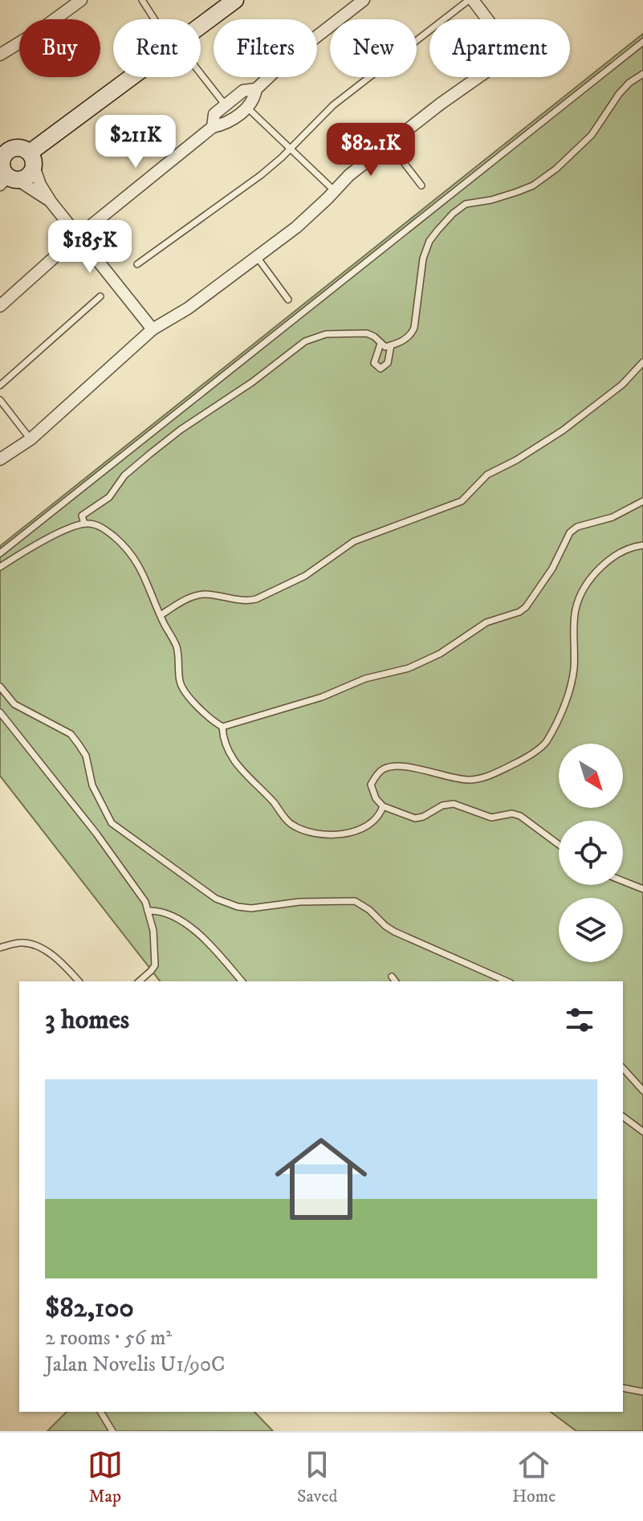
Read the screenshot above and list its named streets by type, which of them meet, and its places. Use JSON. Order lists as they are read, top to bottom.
{
  "north": "bottom right",
  "page": {
    "chip": [
      "Buy",
      "Rent",
      "Filters",
      "New",
      "Apartment"
    ],
    "price": ["$211K", "$82.1K", "$185K"],
    "heading": "3 homes",
    "list": [
      {
        "name": "$82,100",
        "note": "2 rooms · 56 m² · Jalan Novelis U1/90C"
      }
    ],
    "tabs": ["Map", "Saved", "Home"]
  }
}
